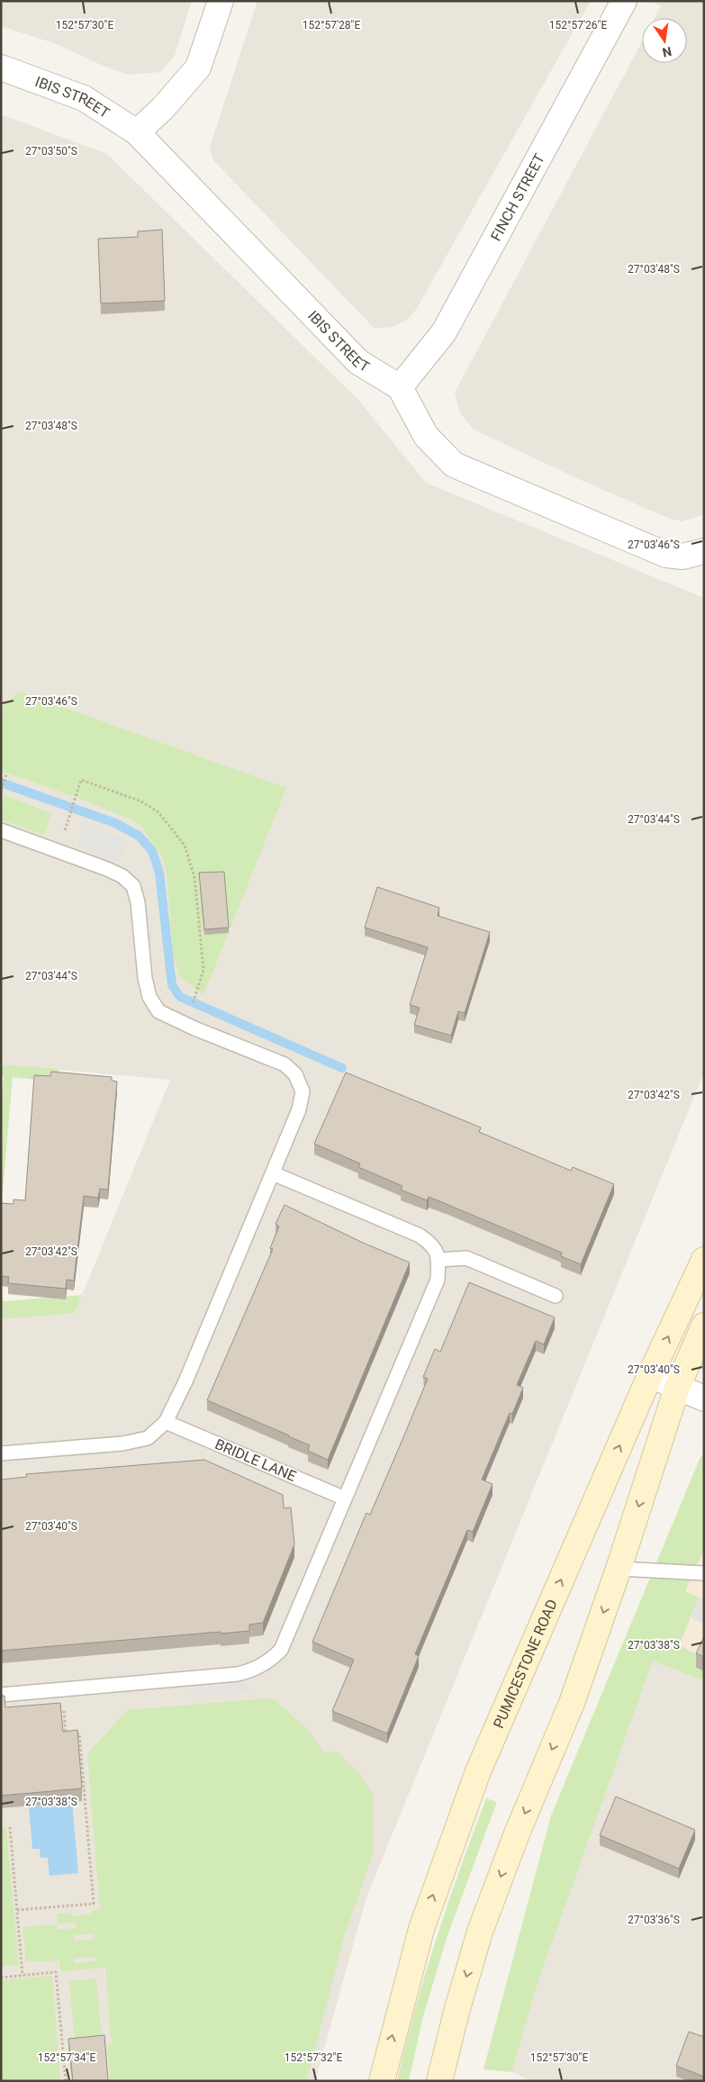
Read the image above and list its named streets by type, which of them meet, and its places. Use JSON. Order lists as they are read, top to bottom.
{
  "streets": {
    "main road": ["PUMICESTONE ROAD"],
    "street": ["IBIS STREET", "FINCH STREET"],
    "lane": ["BRIDLE LANE"]
  },
  "crossings": [
    ["IBIS STREET", "FINCH STREET"]
  ],
  "north": "bottom",
  "coordinates": [
    "152°57'30\"E",
    "152°57'28\"E",
    "152°57'26\"E",
    "27°03'50\"S",
    "27°03'48\"S",
    "27°03'46\"S",
    "27°03'44\"S",
    "27°03'42\"S",
    "27°03'40\"S",
    "27°03'38\"S",
    "27°03'36\"S",
    "152°57'34\"E",
    "152°57'32\"E"
  ]
}
